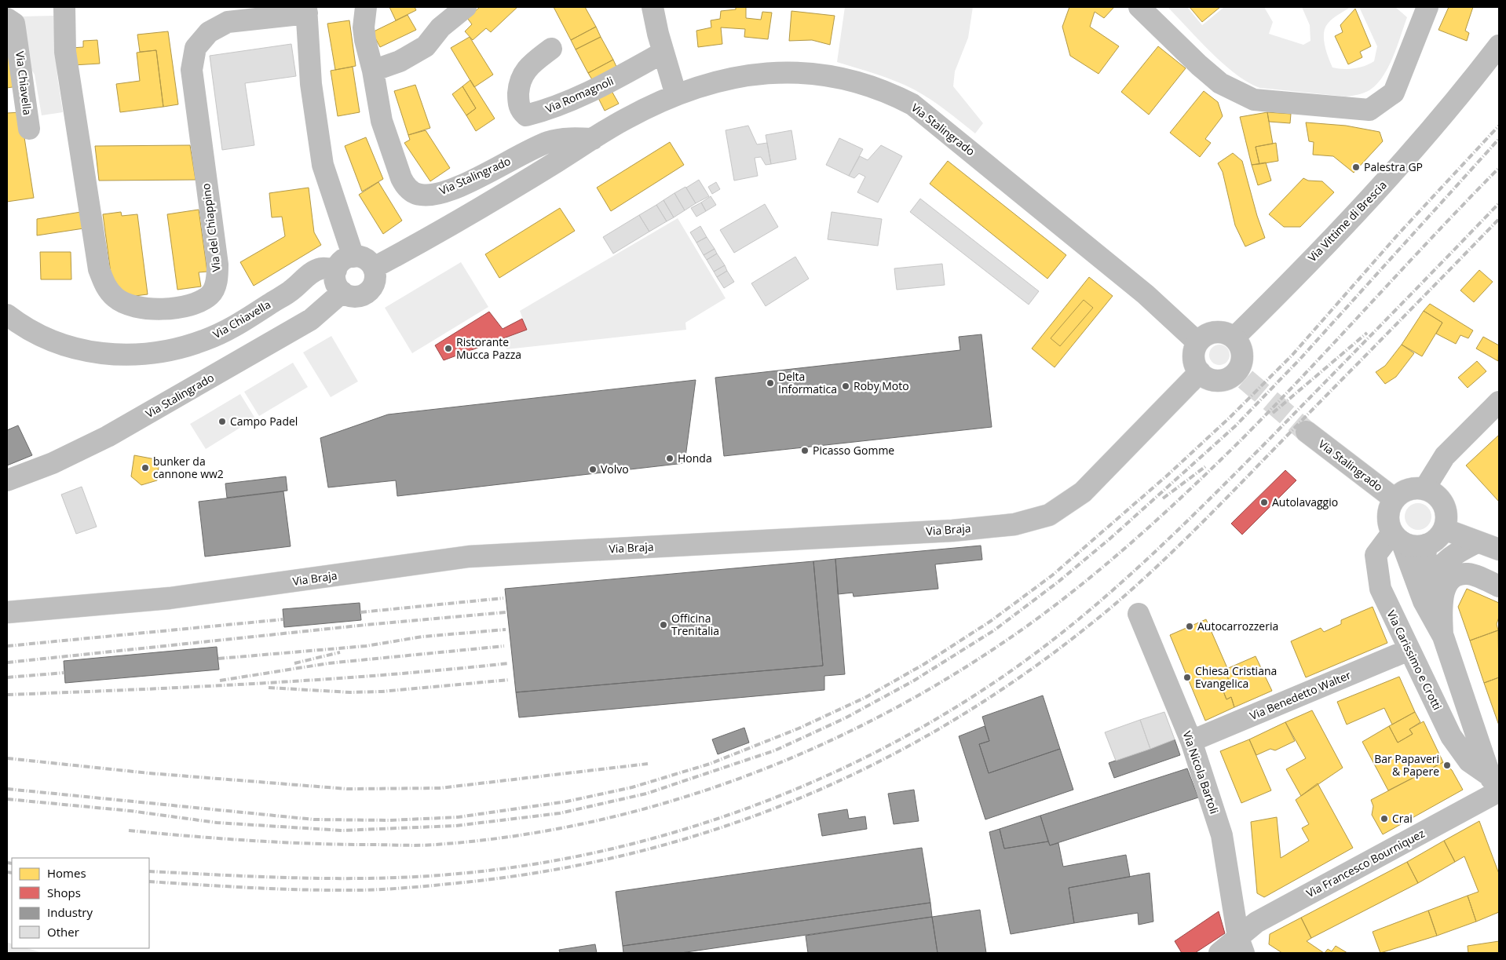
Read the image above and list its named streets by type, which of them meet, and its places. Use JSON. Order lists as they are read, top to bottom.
{
  "streets": {
    "street": [
      "Via Chiavella",
      "Via Romagnoli",
      "Via Stalingrado",
      "Via Vittime di Brescia",
      "Via del Chiappino",
      "Via Braja",
      "Via Carissimo e Crotti",
      "Via Benedetto Walter",
      "Via Nicola Bartoli",
      "Via Francesco Bourniquez"
    ]
  },
  "crossings": [
    ["Via Chiavella", "Via Stalingrado"],
    ["Via Stalingrado", "Via Vittime di Brescia"],
    ["Via Stalingrado", "Via Braja"],
    ["Via Stalingrado", "Via Carissimo e Crotti"],
    ["Via Vittime di Brescia", "Via Braja"],
    ["Via Carissimo e Crotti", "Via Benedetto Walter"],
    ["Via Carissimo e Crotti", "Via Francesco Bourniquez"],
    ["Via Benedetto Walter", "Via Nicola Bartoli"],
    ["Via Nicola Bartoli", "Via Francesco Bourniquez"]
  ],
  "places": [
    "Palestra GP",
    "Ristorante Mucca Pazza",
    "Delta Informatica",
    "Roby Moto",
    "Campo Padel",
    "Picasso Gomme",
    "Honda",
    "bunker da cannone ww2",
    "Volvo",
    "Autolavaggio",
    "Officina Trenitalia",
    "Autocarrozzeria",
    "Chiesa Cristiana Evangelica",
    "Bar Papaveri & Papere",
    "Crai"
  ],
  "legend": [
    "Homes",
    "Shops",
    "Industry",
    "Other"
  ]
}
